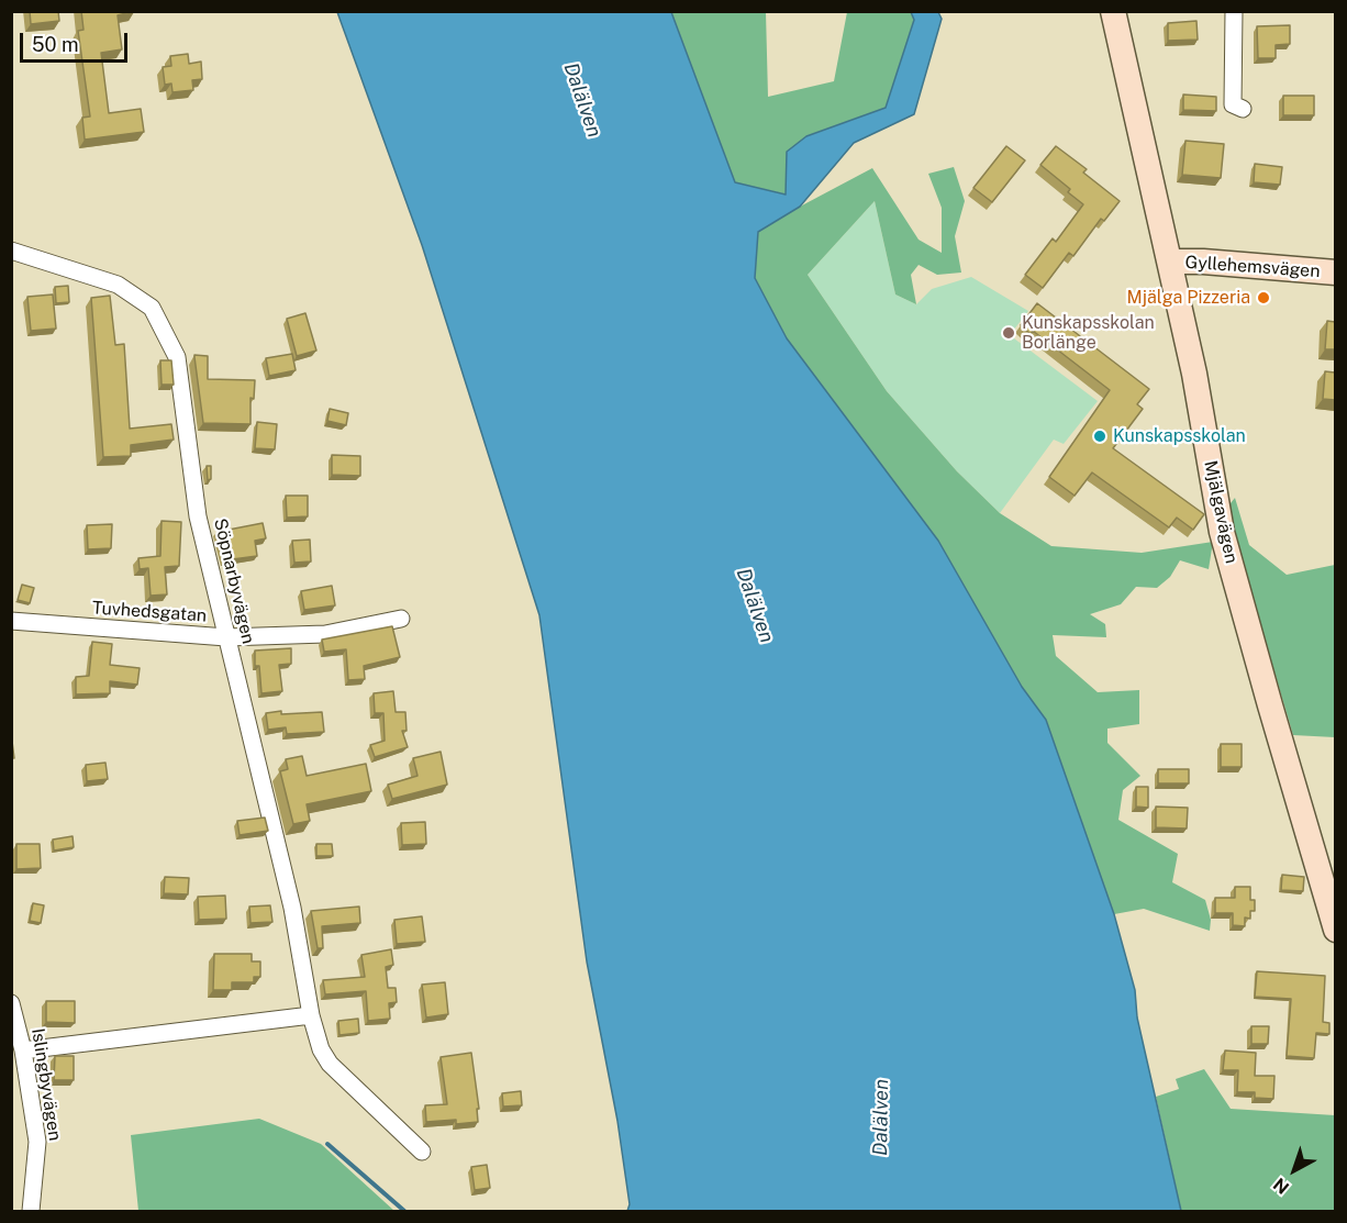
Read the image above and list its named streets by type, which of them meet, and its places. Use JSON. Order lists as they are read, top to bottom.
{
  "streets": {
    "street": [
      "Gyllehemsvägen",
      "Mjälgavägen",
      "Söpnarbyvägen",
      "Tuvhedsgatan",
      "Islingbyvägen"
    ]
  },
  "crossings": [
    ["Gyllehemsvägen", "Mjälgavägen"],
    ["Söpnarbyvägen", "Tuvhedsgatan"]
  ],
  "water": ["Dalälven"],
  "places": ["Mjälga Pizzeria", "Kunskapsskolan Borlänge", "Kunskapsskolan"],
  "scale_bar": "50 m",
  "north": "bottom left"
}
